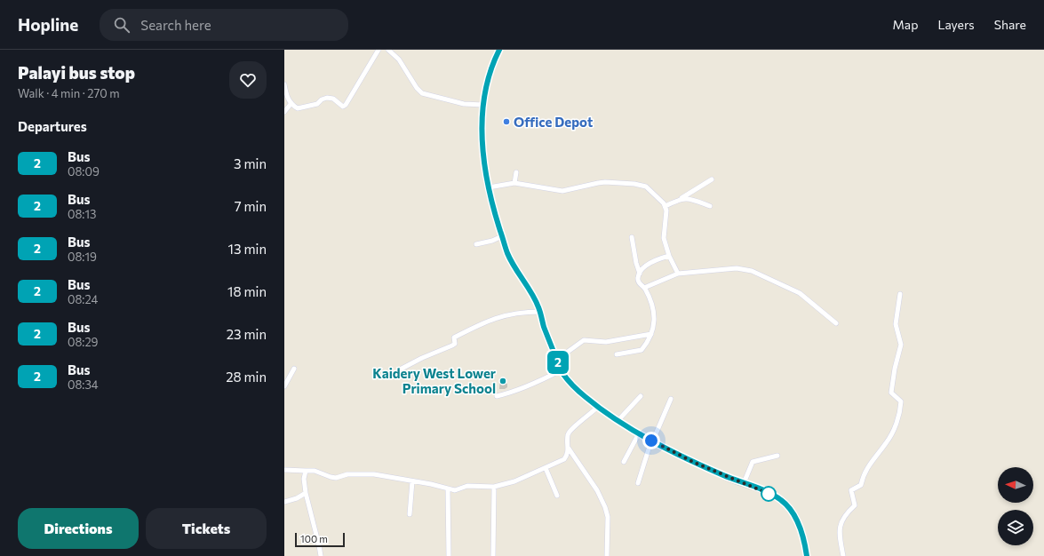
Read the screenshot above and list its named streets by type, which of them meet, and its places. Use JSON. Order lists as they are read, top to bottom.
{
  "places": ["Office Depot", "Kaidery West Lower Primary School"],
  "lines": ["bus line 2"],
  "scale_bar": "100 m",
  "north": "left",
  "page": {
    "header": "Hopline",
    "search": "Search here",
    "nav": ["Map", "Layers", "Share"],
    "heading": [
      ["Palayi bus stop", "Walk · 4 min · 270 m"],
      "Departures"
    ],
    "on_map": "2",
    "list": [
      {
        "mark": "2",
        "name": "Bus",
        "note": "08:09",
        "value": "3 min"
      },
      {
        "mark": "2",
        "name": "Bus",
        "note": "08:13",
        "value": "7 min"
      },
      {
        "mark": "2",
        "name": "Bus",
        "note": "08:19",
        "value": "13 min"
      },
      {
        "mark": "2",
        "name": "Bus",
        "note": "08:24",
        "value": "18 min"
      },
      {
        "mark": "2",
        "name": "Bus",
        "note": "08:29",
        "value": "23 min"
      },
      {
        "mark": "2",
        "name": "Bus",
        "note": "08:34",
        "value": "28 min"
      }
    ],
    "buttons": ["Directions", "Tickets"],
    "scale": "100 m"
  }
}
